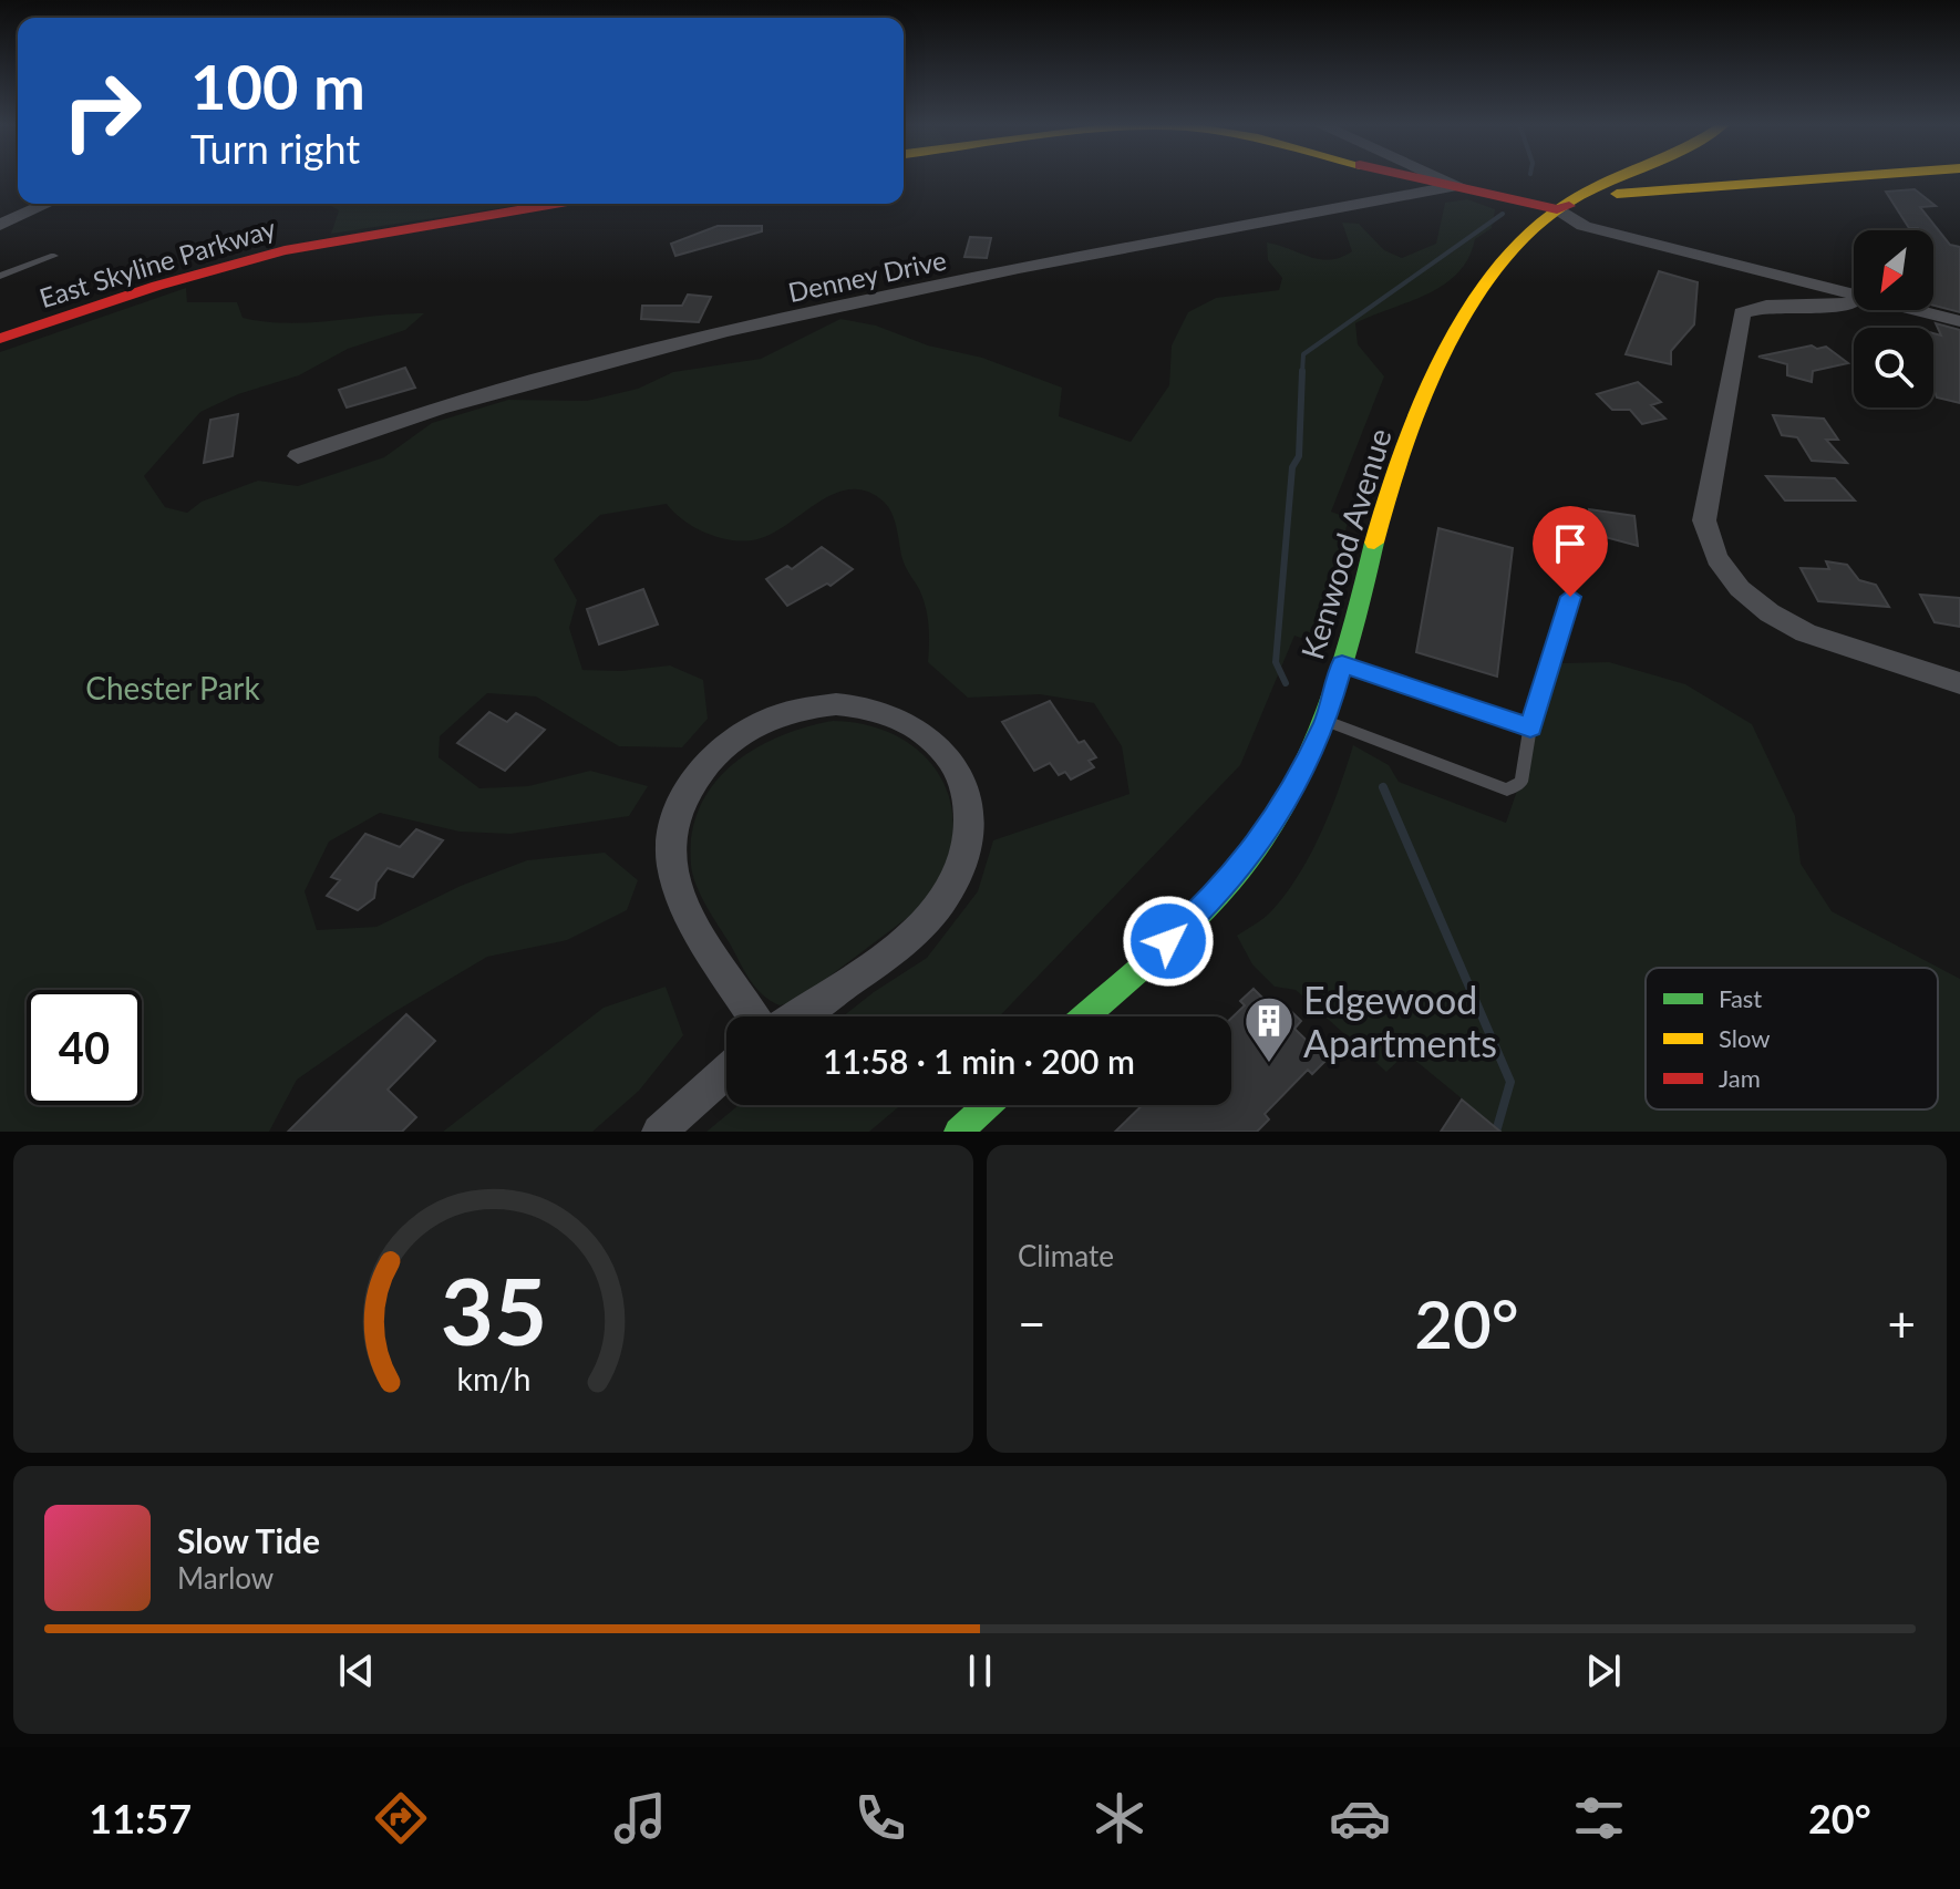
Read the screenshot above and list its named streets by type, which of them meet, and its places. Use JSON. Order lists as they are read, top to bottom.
{
  "streets": {
    "street": ["East Skyline Parkway", "Denney Drive", "Kenwood Avenue"]
  },
  "parks": ["Chester Park"],
  "places": {
    "building": ["Edgewood Apartments"]
  },
  "legend": ["Fast", "Slow", "Jam"],
  "north": "bottom left",
  "page": {
    "turn": ["100 m", "Turn right"],
    "limit": "40",
    "trip": "11:58 · 1 min · 200 m",
    "tile": "Climate",
    "heat": ["−", "20°", "+"],
    "song": ["Slow Tide", "Marlow"],
    "tabs": ["11:57", "20°"],
    "gauge": ["35", "km/h"]
  }
}
